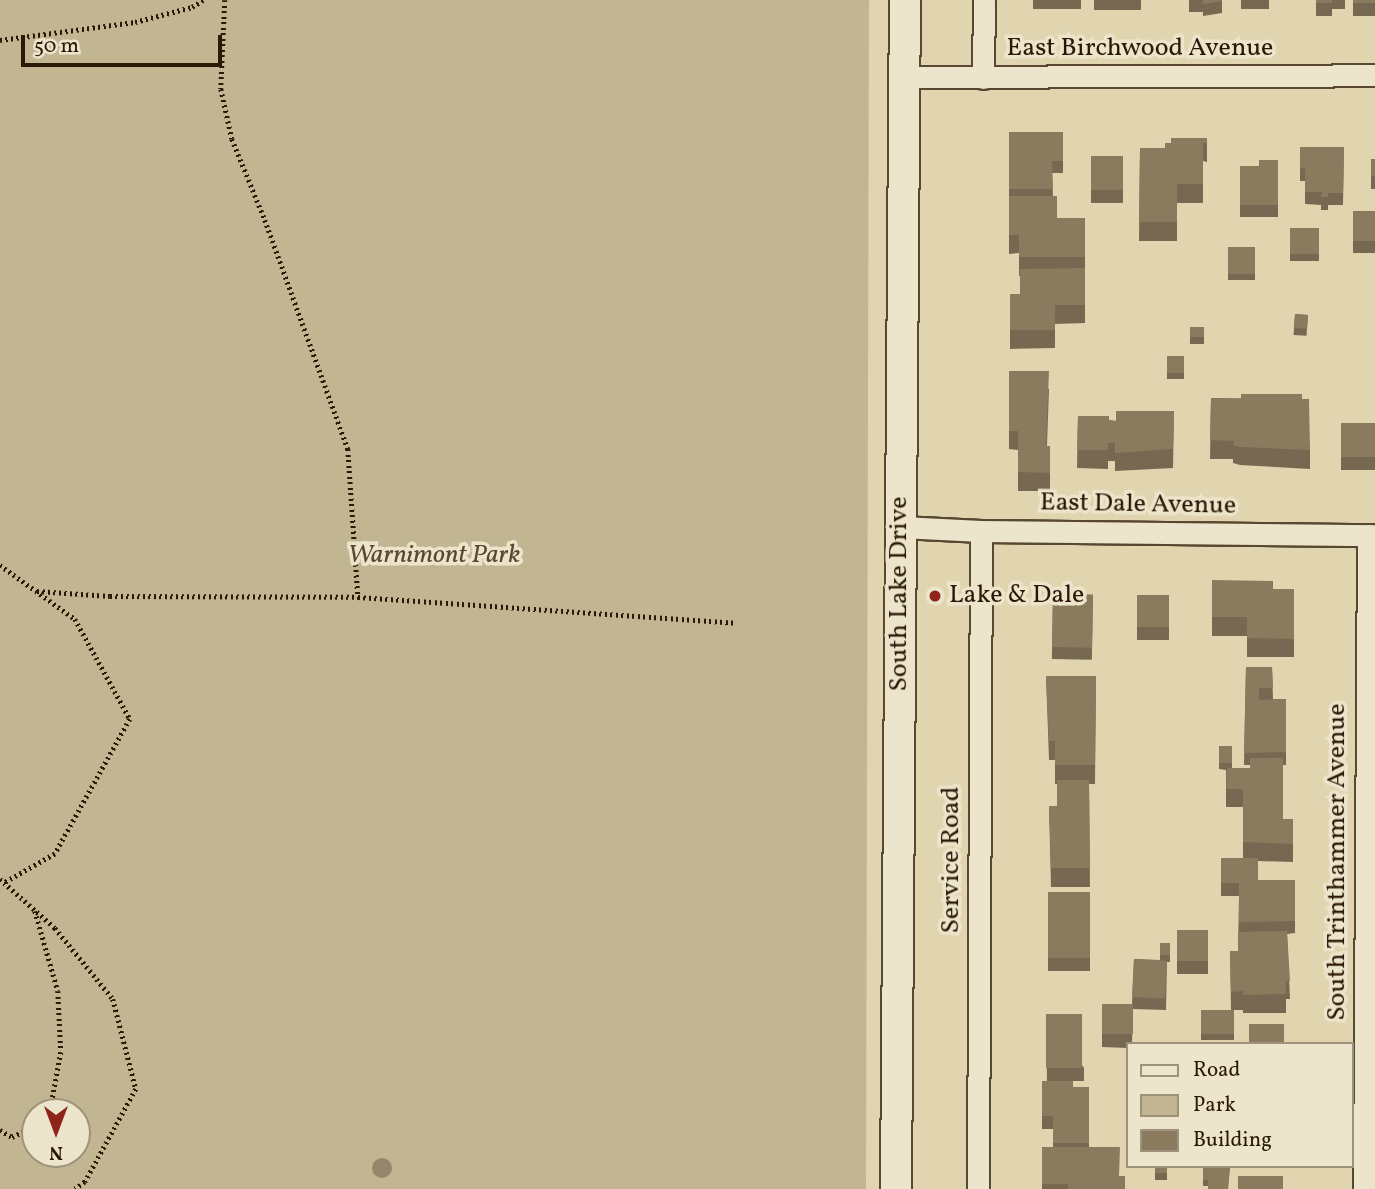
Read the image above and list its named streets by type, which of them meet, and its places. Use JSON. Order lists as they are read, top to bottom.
{
  "streets": {
    "main road": ["South Lake Drive"],
    "street": [
      "East Birchwood Avenue",
      "East Dale Avenue",
      "Service Road",
      "South Trinthammer Avenue"
    ]
  },
  "crossings": [
    ["East Birchwood Avenue", "South Lake Drive"],
    ["East Dale Avenue", "South Lake Drive"],
    ["East Dale Avenue", "Service Road"],
    ["East Dale Avenue", "South Trinthammer Avenue"]
  ],
  "parks": ["Warnimont Park"],
  "places": ["Lake & Dale"],
  "legend": ["Road", "Park", "Building"],
  "scale_bar": "50 m",
  "north": "bottom"
}
